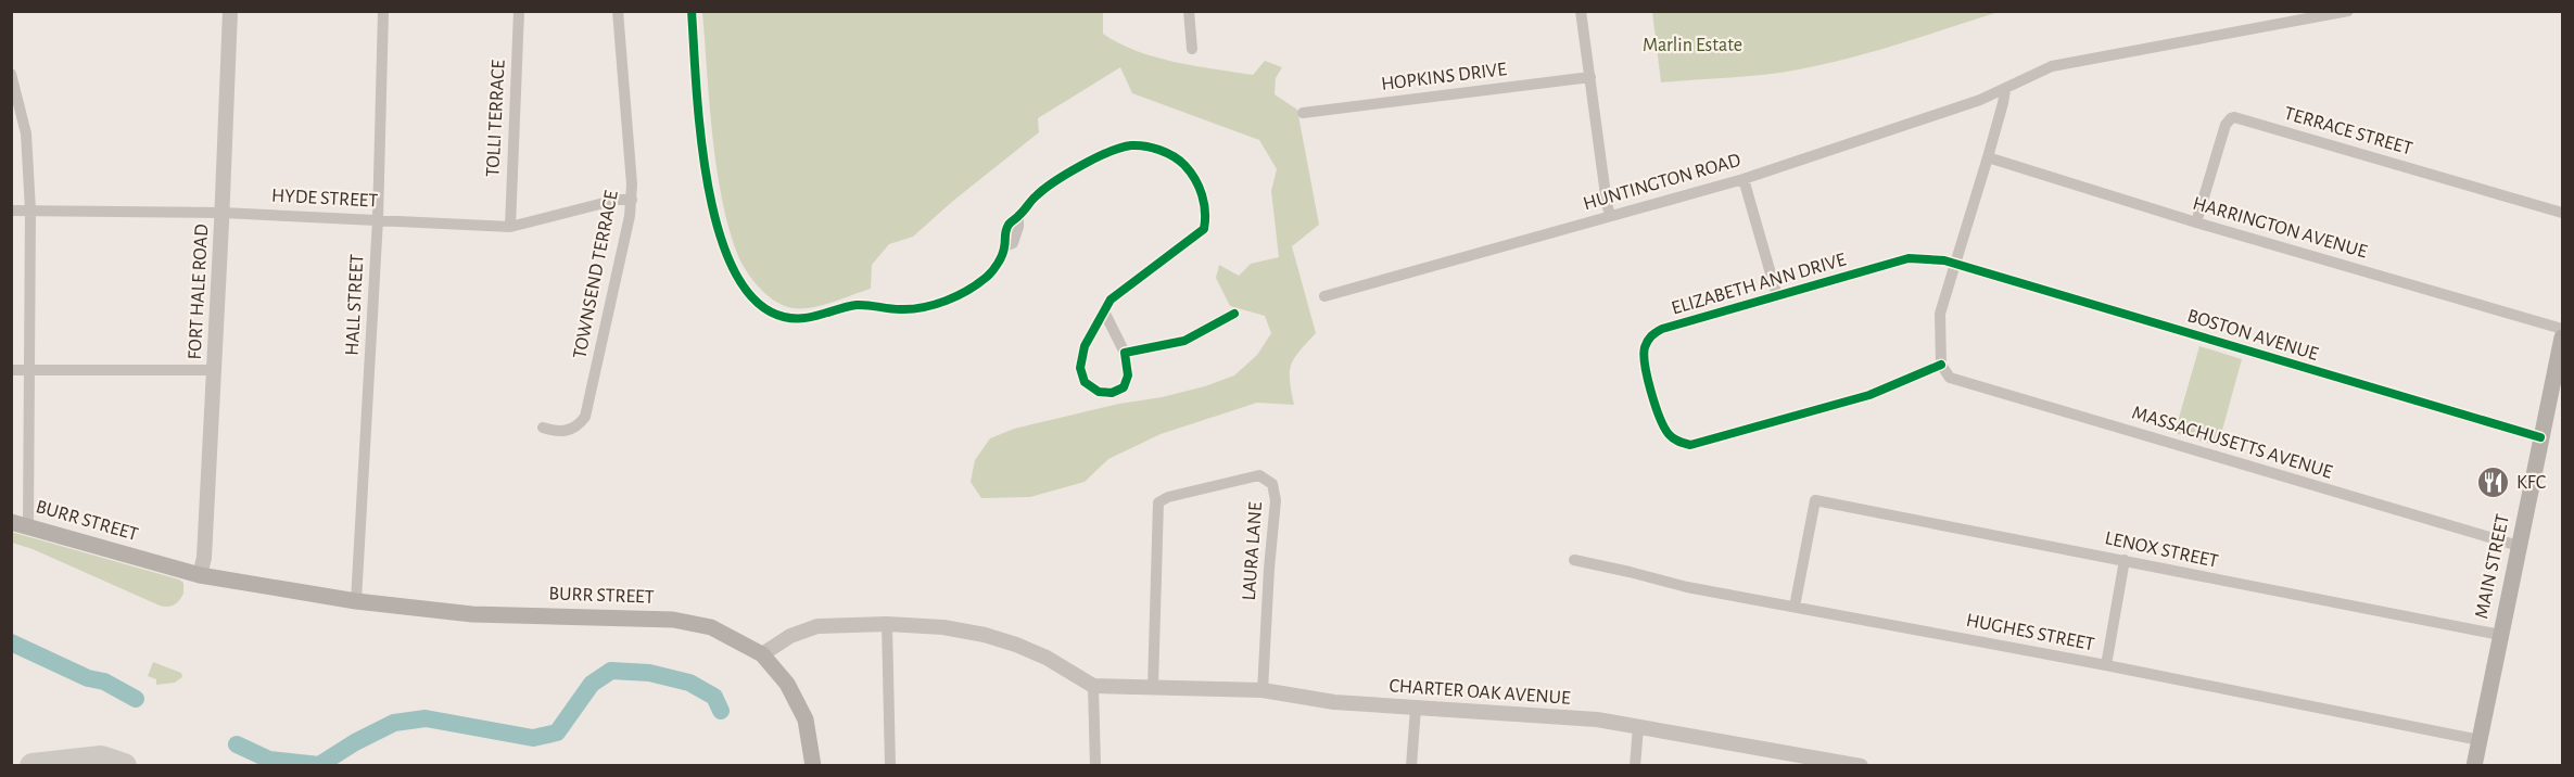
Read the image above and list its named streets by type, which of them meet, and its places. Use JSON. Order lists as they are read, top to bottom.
{
  "streets": {
    "main road": ["BURR STREET", "MAIN STREET"],
    "street": [
      "HOPKINS DRIVE",
      "TOLLI TERRACE",
      "TERRACE STREET",
      "HUNTINGTON ROAD",
      "HYDE STREET",
      "HARRINGTON AVENUE",
      "TOWNSEND TERRACE",
      "ELIZABETH ANN DRIVE",
      "FORT HALE ROAD",
      "HALL STREET",
      "BOSTON AVENUE",
      "MASSACHUSETTS AVENUE",
      "LENOX STREET",
      "LAURA LANE",
      "HUGHES STREET",
      "CHARTER OAK AVENUE"
    ]
  },
  "crossings": [
    ["TOLLI TERRACE", "HYDE STREET"],
    ["TERRACE STREET", "HARRINGTON AVENUE"],
    ["HYDE STREET", "TOWNSEND TERRACE"],
    ["HYDE STREET", "FORT HALE ROAD"],
    ["HYDE STREET", "HALL STREET"],
    ["ELIZABETH ANN DRIVE", "BOSTON AVENUE"],
    ["ELIZABETH ANN DRIVE", "MASSACHUSETTS AVENUE"],
    ["FORT HALE ROAD", "BURR STREET"],
    ["HALL STREET", "BURR STREET"],
    ["BOSTON AVENUE", "MAIN STREET"],
    ["MASSACHUSETTS AVENUE", "MAIN STREET"],
    ["LENOX STREET", "MAIN STREET"],
    ["LENOX STREET", "HUGHES STREET"],
    ["LAURA LANE", "CHARTER OAK AVENUE"],
    ["MAIN STREET", "HUGHES STREET"]
  ],
  "parks": ["Marlin Estate"],
  "places": {
    "restaurant": ["KFC"]
  }
}
